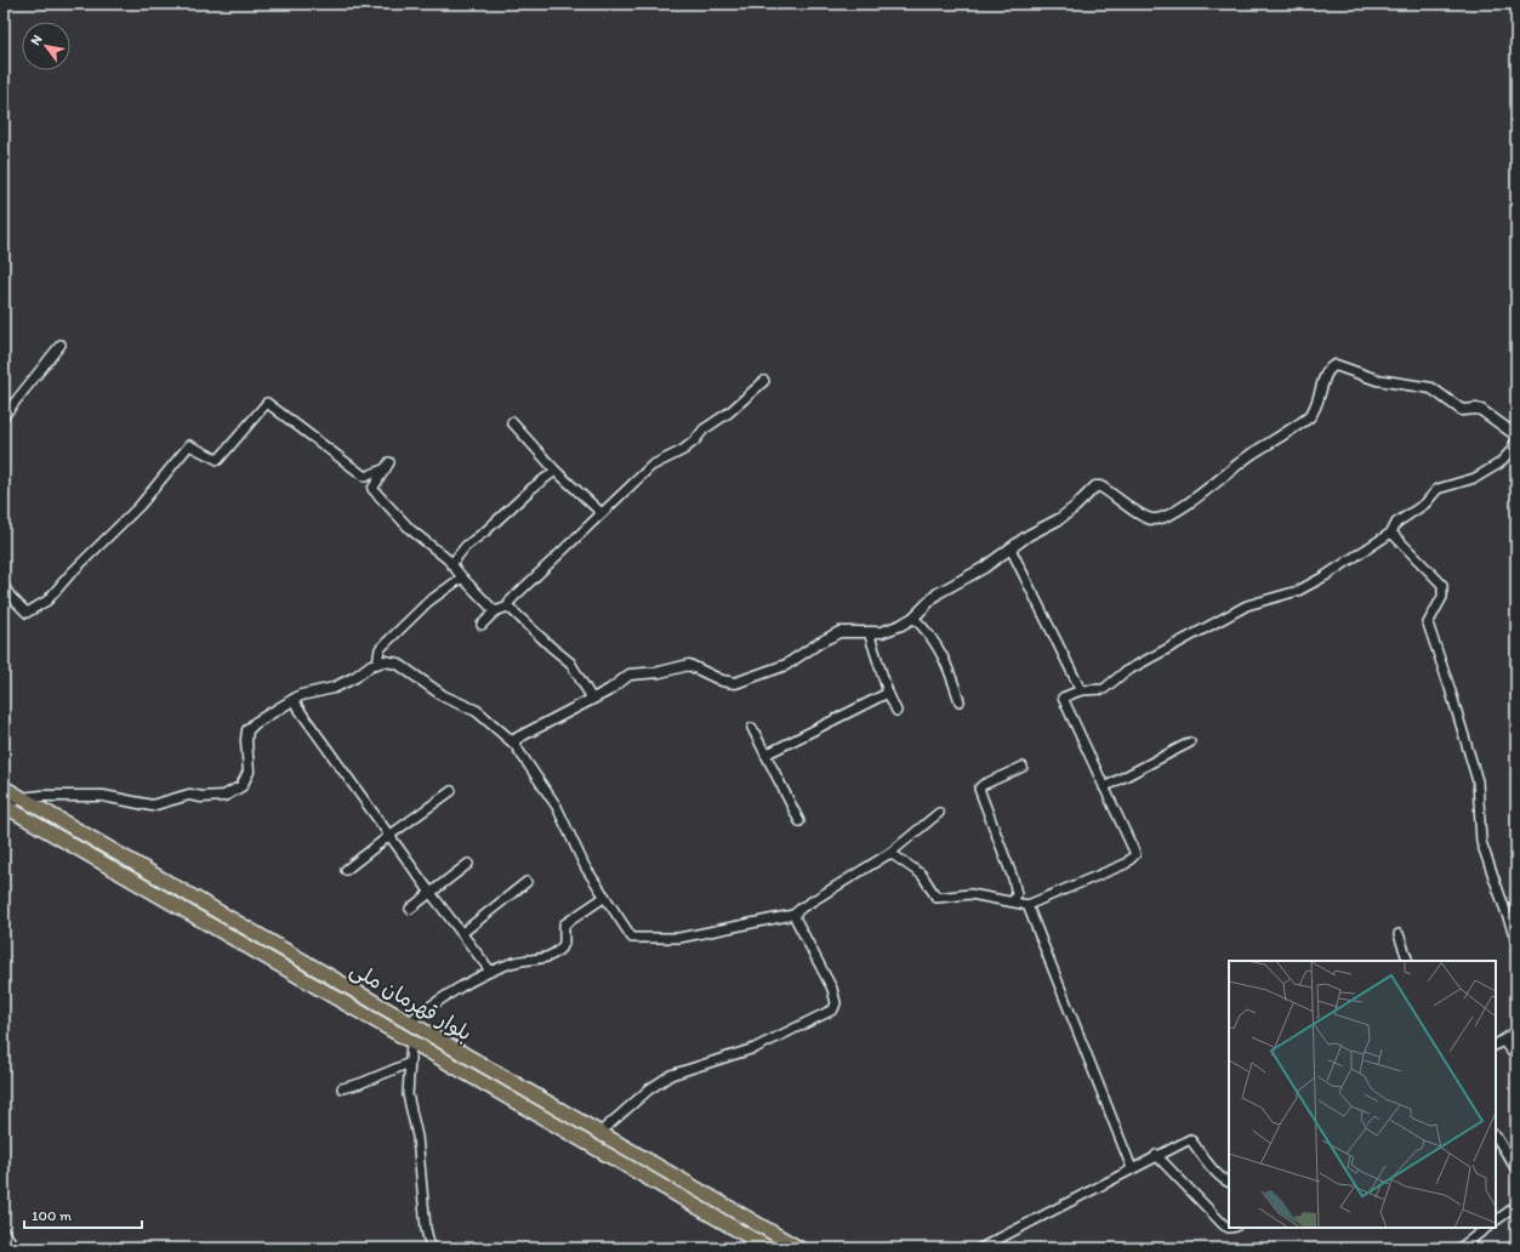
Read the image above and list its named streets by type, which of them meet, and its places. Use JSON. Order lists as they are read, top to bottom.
{
  "streets": {
    "highway": ["بلوار قهرمان ملی"]
  },
  "scale_bar": "100 m",
  "north": "top left"
}
